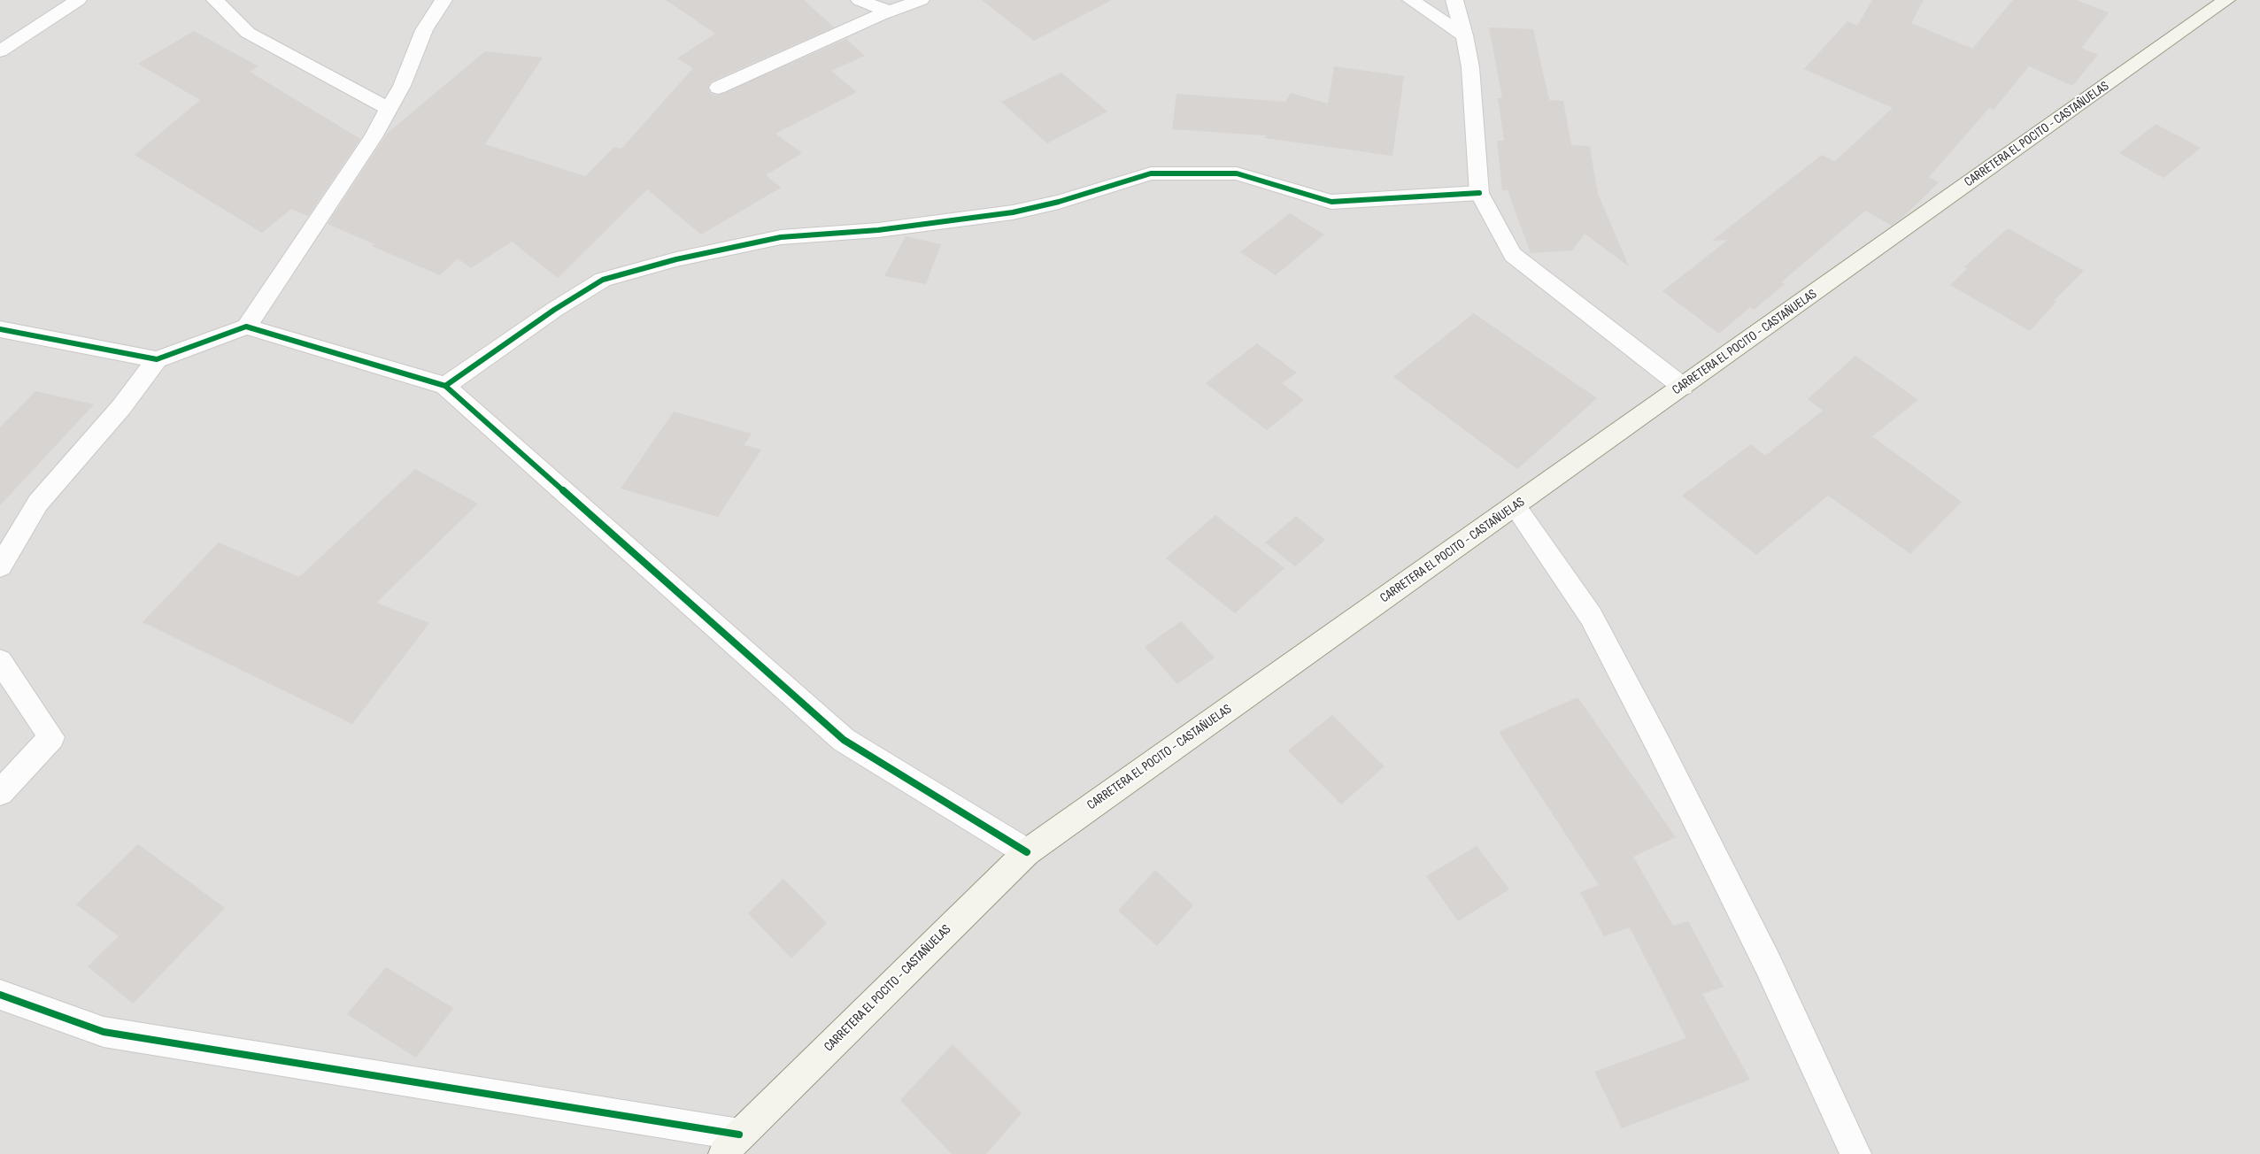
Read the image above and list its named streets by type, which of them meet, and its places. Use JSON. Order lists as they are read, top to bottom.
{
  "streets": {
    "main road": ["CARRETERA EL POCITO - CASTAÑUELAS"]
  }
}
